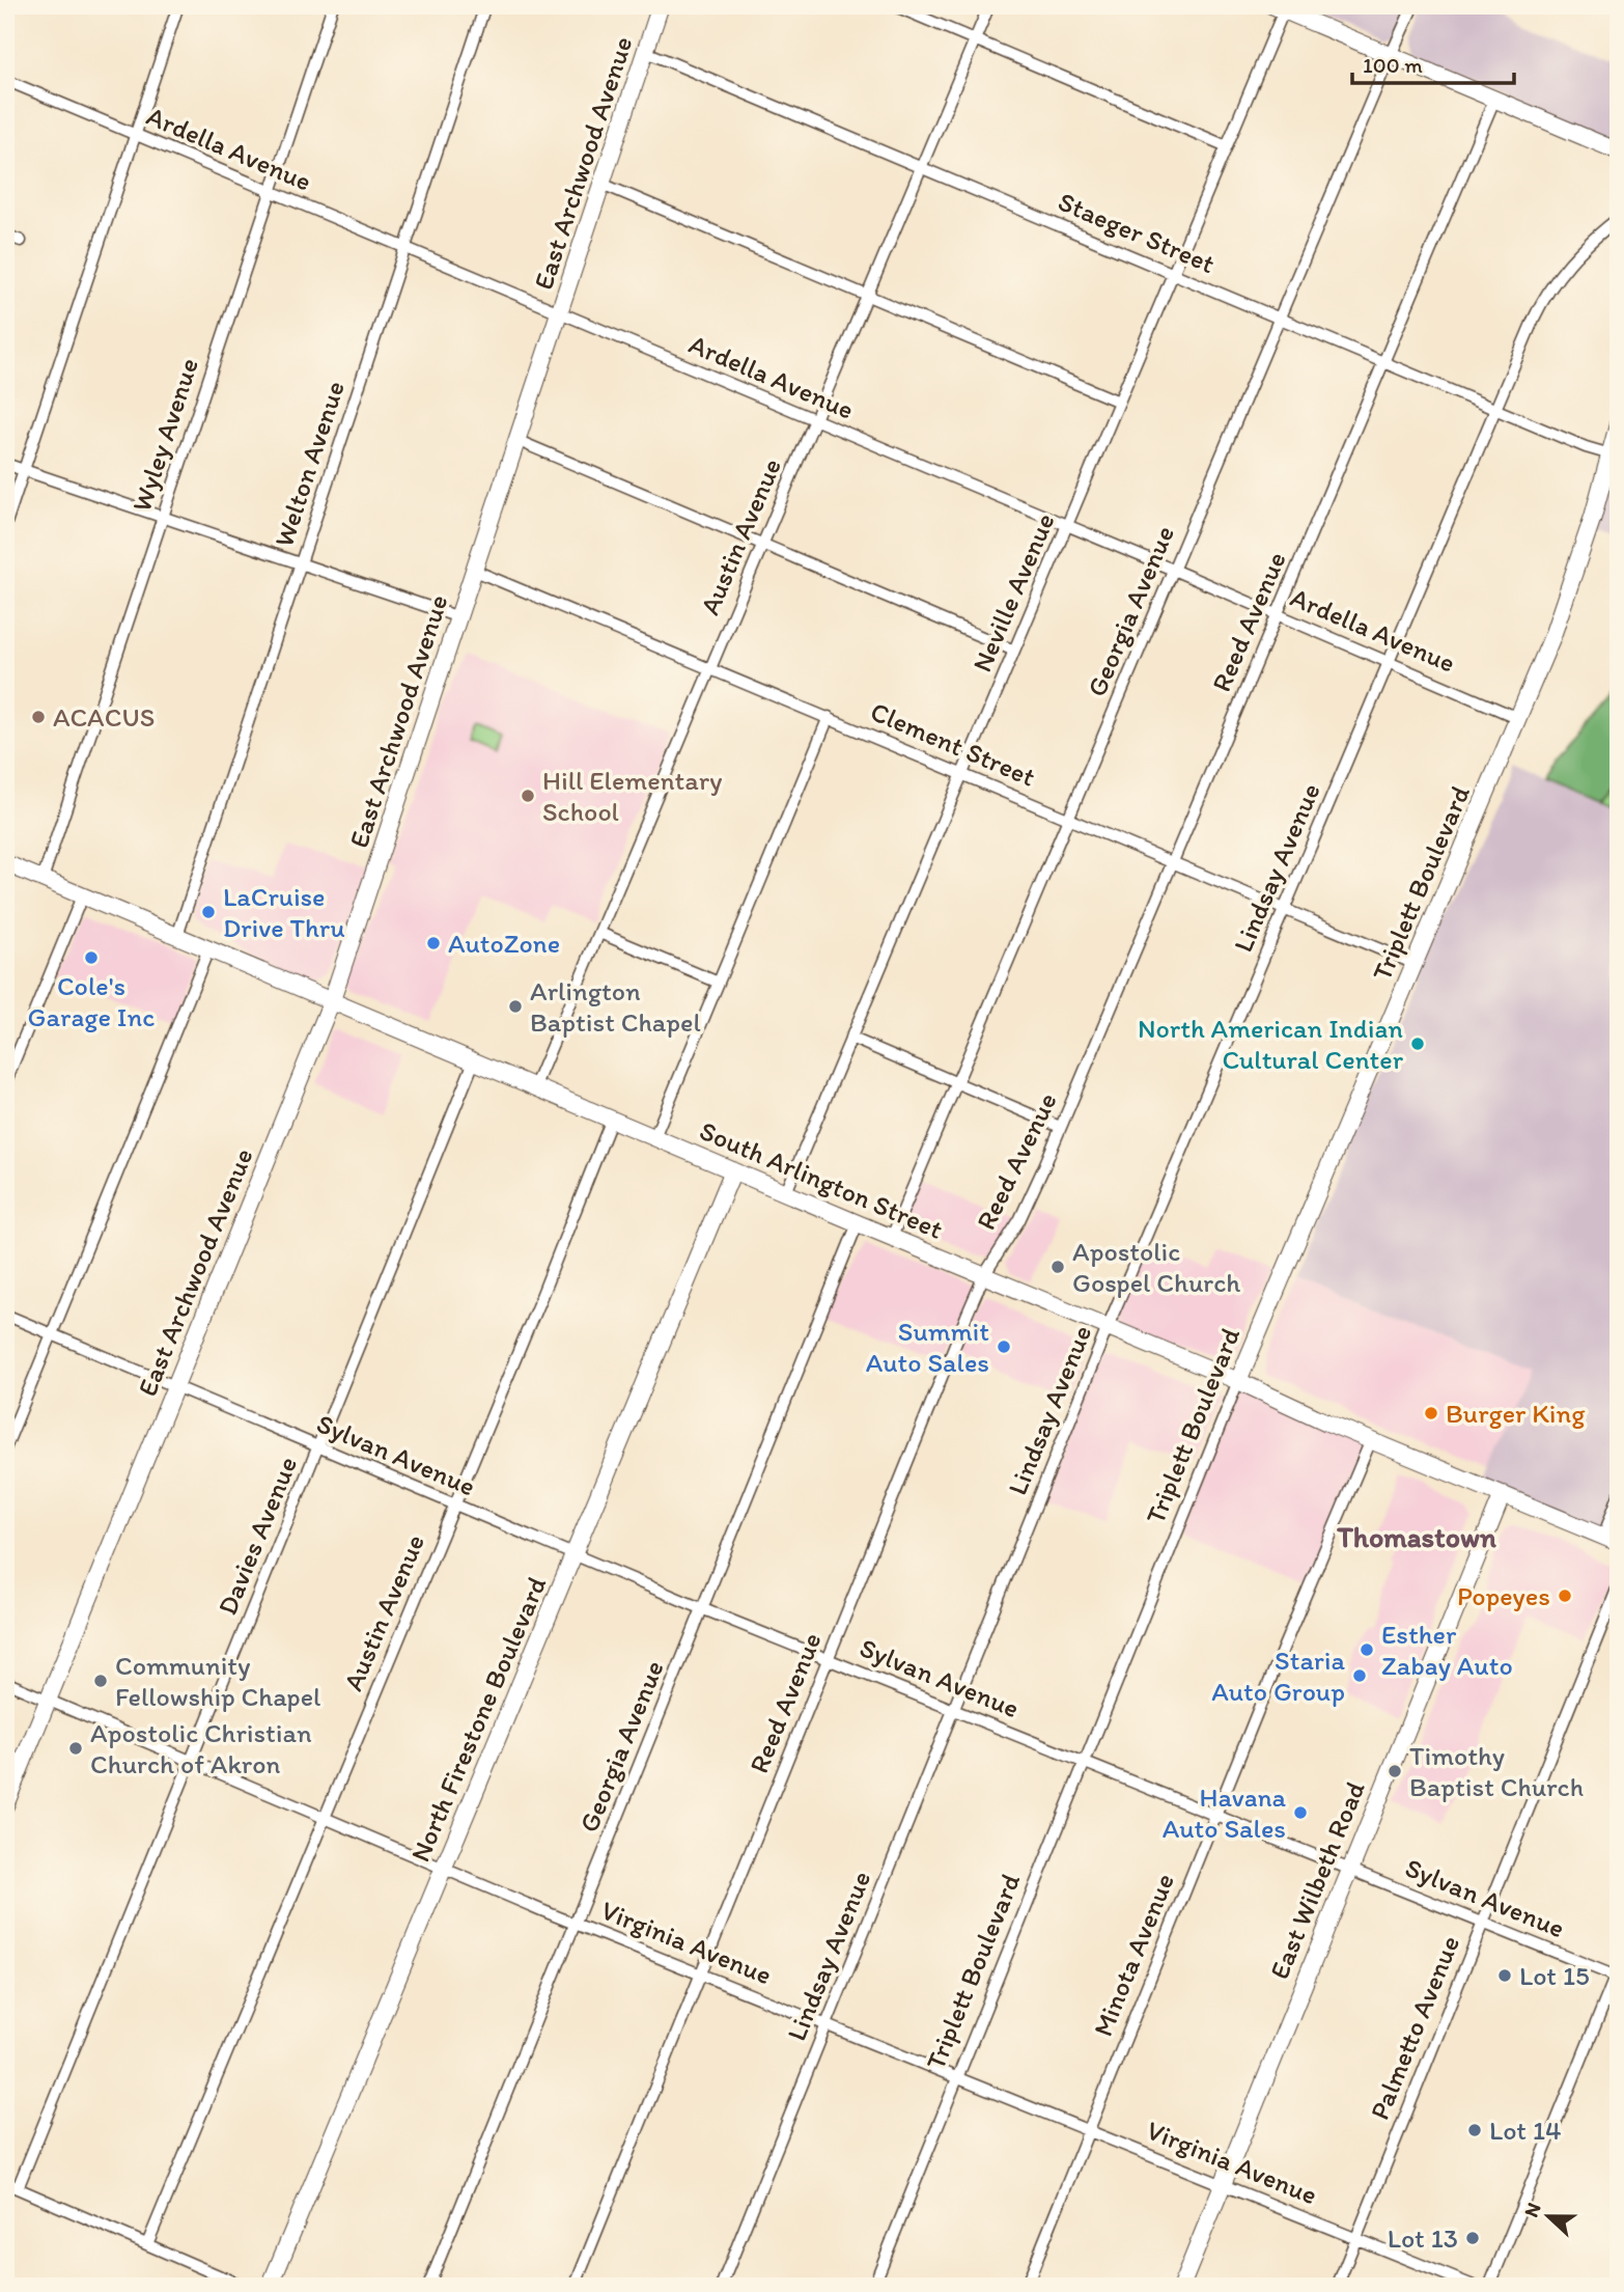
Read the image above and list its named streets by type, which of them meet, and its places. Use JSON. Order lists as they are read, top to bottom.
{
  "streets": {
    "main road": [
      "East Archwood Avenue",
      "Triplett Boulevard",
      "South Arlington Street",
      "North Firestone Boulevard",
      "East Wilbeth Road"
    ],
    "street": [
      "Ardella Avenue",
      "Staeger Street",
      "Wyley Avenue",
      "Welton Avenue",
      "Austin Avenue",
      "Neville Avenue",
      "Georgia Avenue",
      "Reed Avenue",
      "Clement Street",
      "Lindsay Avenue",
      "Sylvan Avenue",
      "Davies Avenue",
      "Virginia Avenue",
      "Minota Avenue",
      "Palmetto Avenue"
    ]
  },
  "crossings": [
    ["Ardella Avenue", "East Archwood Avenue"],
    ["Ardella Avenue", "Wyley Avenue"],
    ["Ardella Avenue", "Welton Avenue"],
    ["Ardella Avenue", "Austin Avenue"],
    ["Ardella Avenue", "Neville Avenue"],
    ["Ardella Avenue", "Georgia Avenue"],
    ["Ardella Avenue", "Reed Avenue"],
    ["Ardella Avenue", "Lindsay Avenue"],
    ["Ardella Avenue", "Triplett Boulevard"],
    ["East Archwood Avenue", "Staeger Street"],
    ["East Archwood Avenue", "Clement Street"],
    ["East Archwood Avenue", "South Arlington Street"],
    ["East Archwood Avenue", "Sylvan Avenue"],
    ["East Archwood Avenue", "Virginia Avenue"],
    ["Staeger Street", "Austin Avenue"],
    ["Staeger Street", "Neville Avenue"],
    ["Staeger Street", "Georgia Avenue"],
    ["Staeger Street", "Reed Avenue"],
    ["Staeger Street", "Lindsay Avenue"],
    ["Staeger Street", "Triplett Boulevard"],
    ["Wyley Avenue", "South Arlington Street"],
    ["Welton Avenue", "South Arlington Street"],
    ["Austin Avenue", "Clement Street"],
    ["Austin Avenue", "South Arlington Street"],
    ["Austin Avenue", "Sylvan Avenue"],
    ["Austin Avenue", "Virginia Avenue"],
    ["Neville Avenue", "Clement Street"],
    ["Neville Avenue", "South Arlington Street"],
    ["Georgia Avenue", "Clement Street"],
    ["Georgia Avenue", "South Arlington Street"],
    ["Georgia Avenue", "Sylvan Avenue"],
    ["Georgia Avenue", "Virginia Avenue"],
    ["Reed Avenue", "Clement Street"],
    ["Reed Avenue", "South Arlington Street"],
    ["Reed Avenue", "Sylvan Avenue"],
    ["Reed Avenue", "Virginia Avenue"],
    ["Clement Street", "Lindsay Avenue"],
    ["Clement Street", "Triplett Boulevard"],
    ["Lindsay Avenue", "South Arlington Street"],
    ["Lindsay Avenue", "Sylvan Avenue"],
    ["Lindsay Avenue", "Virginia Avenue"],
    ["Triplett Boulevard", "South Arlington Street"],
    ["Triplett Boulevard", "Sylvan Avenue"],
    ["Triplett Boulevard", "Virginia Avenue"],
    ["South Arlington Street", "Davies Avenue"],
    ["South Arlington Street", "North Firestone Boulevard"],
    ["South Arlington Street", "East Wilbeth Road"],
    ["South Arlington Street", "Minota Avenue"],
    ["Sylvan Avenue", "Davies Avenue"],
    ["Sylvan Avenue", "North Firestone Boulevard"],
    ["Sylvan Avenue", "East Wilbeth Road"],
    ["Sylvan Avenue", "Minota Avenue"],
    ["Sylvan Avenue", "Palmetto Avenue"],
    ["Davies Avenue", "Virginia Avenue"],
    ["North Firestone Boulevard", "Virginia Avenue"],
    ["East Wilbeth Road", "Virginia Avenue"],
    ["Virginia Avenue", "Minota Avenue"],
    ["Virginia Avenue", "Palmetto Avenue"]
  ],
  "districts": ["Thomastown"],
  "places": [
    "ACACUS",
    "Hill Elementary School",
    "LaCruise Drive Thru",
    "AutoZone",
    "Cole's Garage Inc",
    "Arlington Baptist Chapel",
    "North American Indian Cultural Center",
    "Apostolic Gospel Church",
    "Summit Auto Sales",
    "Burger King",
    "Popeyes",
    "Esther Zabay Auto",
    "Staria Auto Group",
    "Community Fellowship Chapel",
    "Apostolic Christian Church of Akron",
    "Timothy Baptist Church",
    "Havana Auto Sales",
    "Lot 15",
    "Lot 14",
    "Lot 13"
  ],
  "scale_bar": "100 m",
  "north": "left"
}
